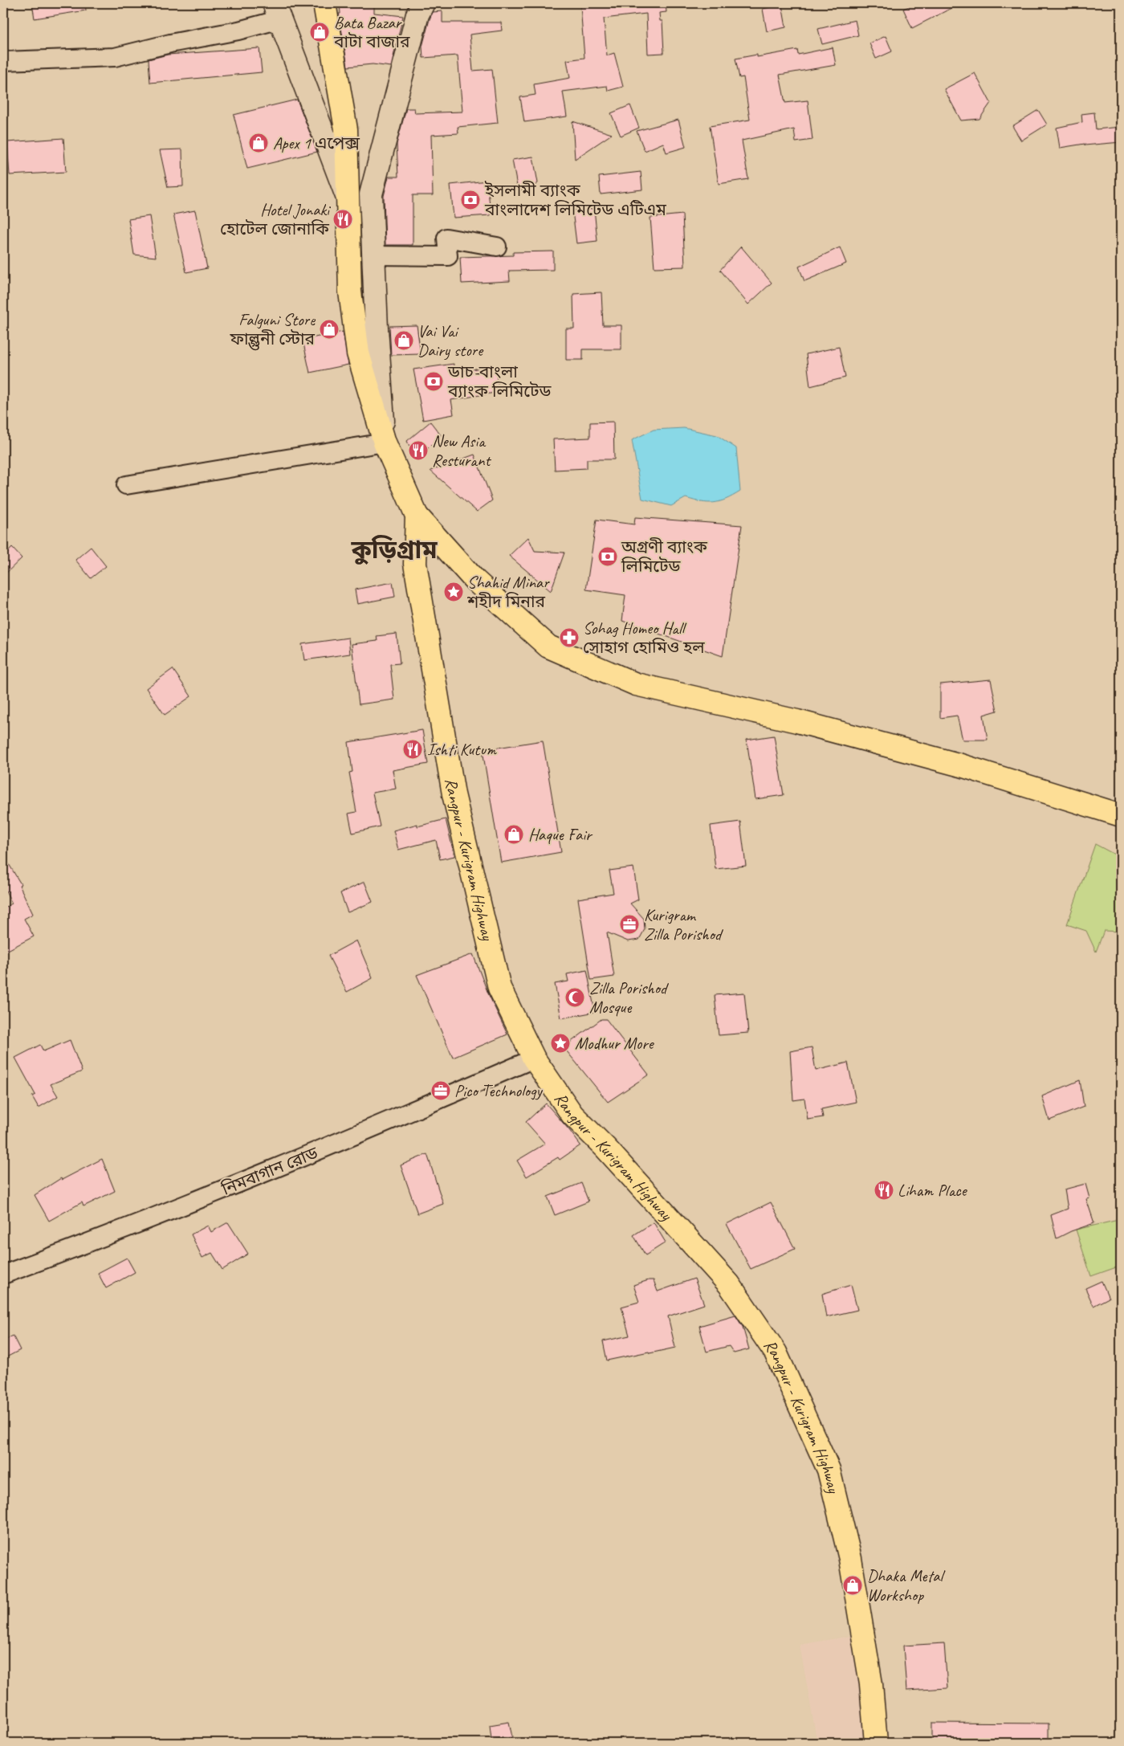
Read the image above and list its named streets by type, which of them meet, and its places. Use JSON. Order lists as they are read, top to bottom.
{
  "streets": {
    "main road": ["Rangpur - Kurigram Highway"],
    "street": ["নিমবাগান রোড"]
  },
  "crossings": [
    ["Rangpur - Kurigram Highway", "নিমবাগান রোড"]
  ],
  "districts": ["কুড়িগ্রাম"],
  "places": {
    "shop": [
      "Bata Bazar বাটা বাজার",
      "Apex 1 এপেক্স",
      "Falguni Store ফাল্গুনী স্টোর",
      "Vai Vai Dairy store",
      "Haque Fair",
      "Dhaka Metal Workshop"
    ],
    "bank": ["ইসলামী ব্যাংক বাংলাদেশ লিমিটেড এটিএম", "ডাচ-বাংলা ব্যাংক লিমিটেড", "অগ্রণী ব্যাংক লিমিটেড"],
    "restaurant": [
      "Hotel Jonaki হোটেল জোনাকি",
      "New Asia Resturant",
      "Ishti Kutum",
      "Liham Place"
    ],
    "place": ["Shahid Minar শহীদ মিনার", "Modhur More"],
    "pharmacy": ["Sohag Homeo Hall সোহাগ হোমিও হল"],
    "office": ["Kurigram Zilla Porishod", "Pico Technology"],
    "mosque": ["Zilla Porishod Mosque"]
  }
}
